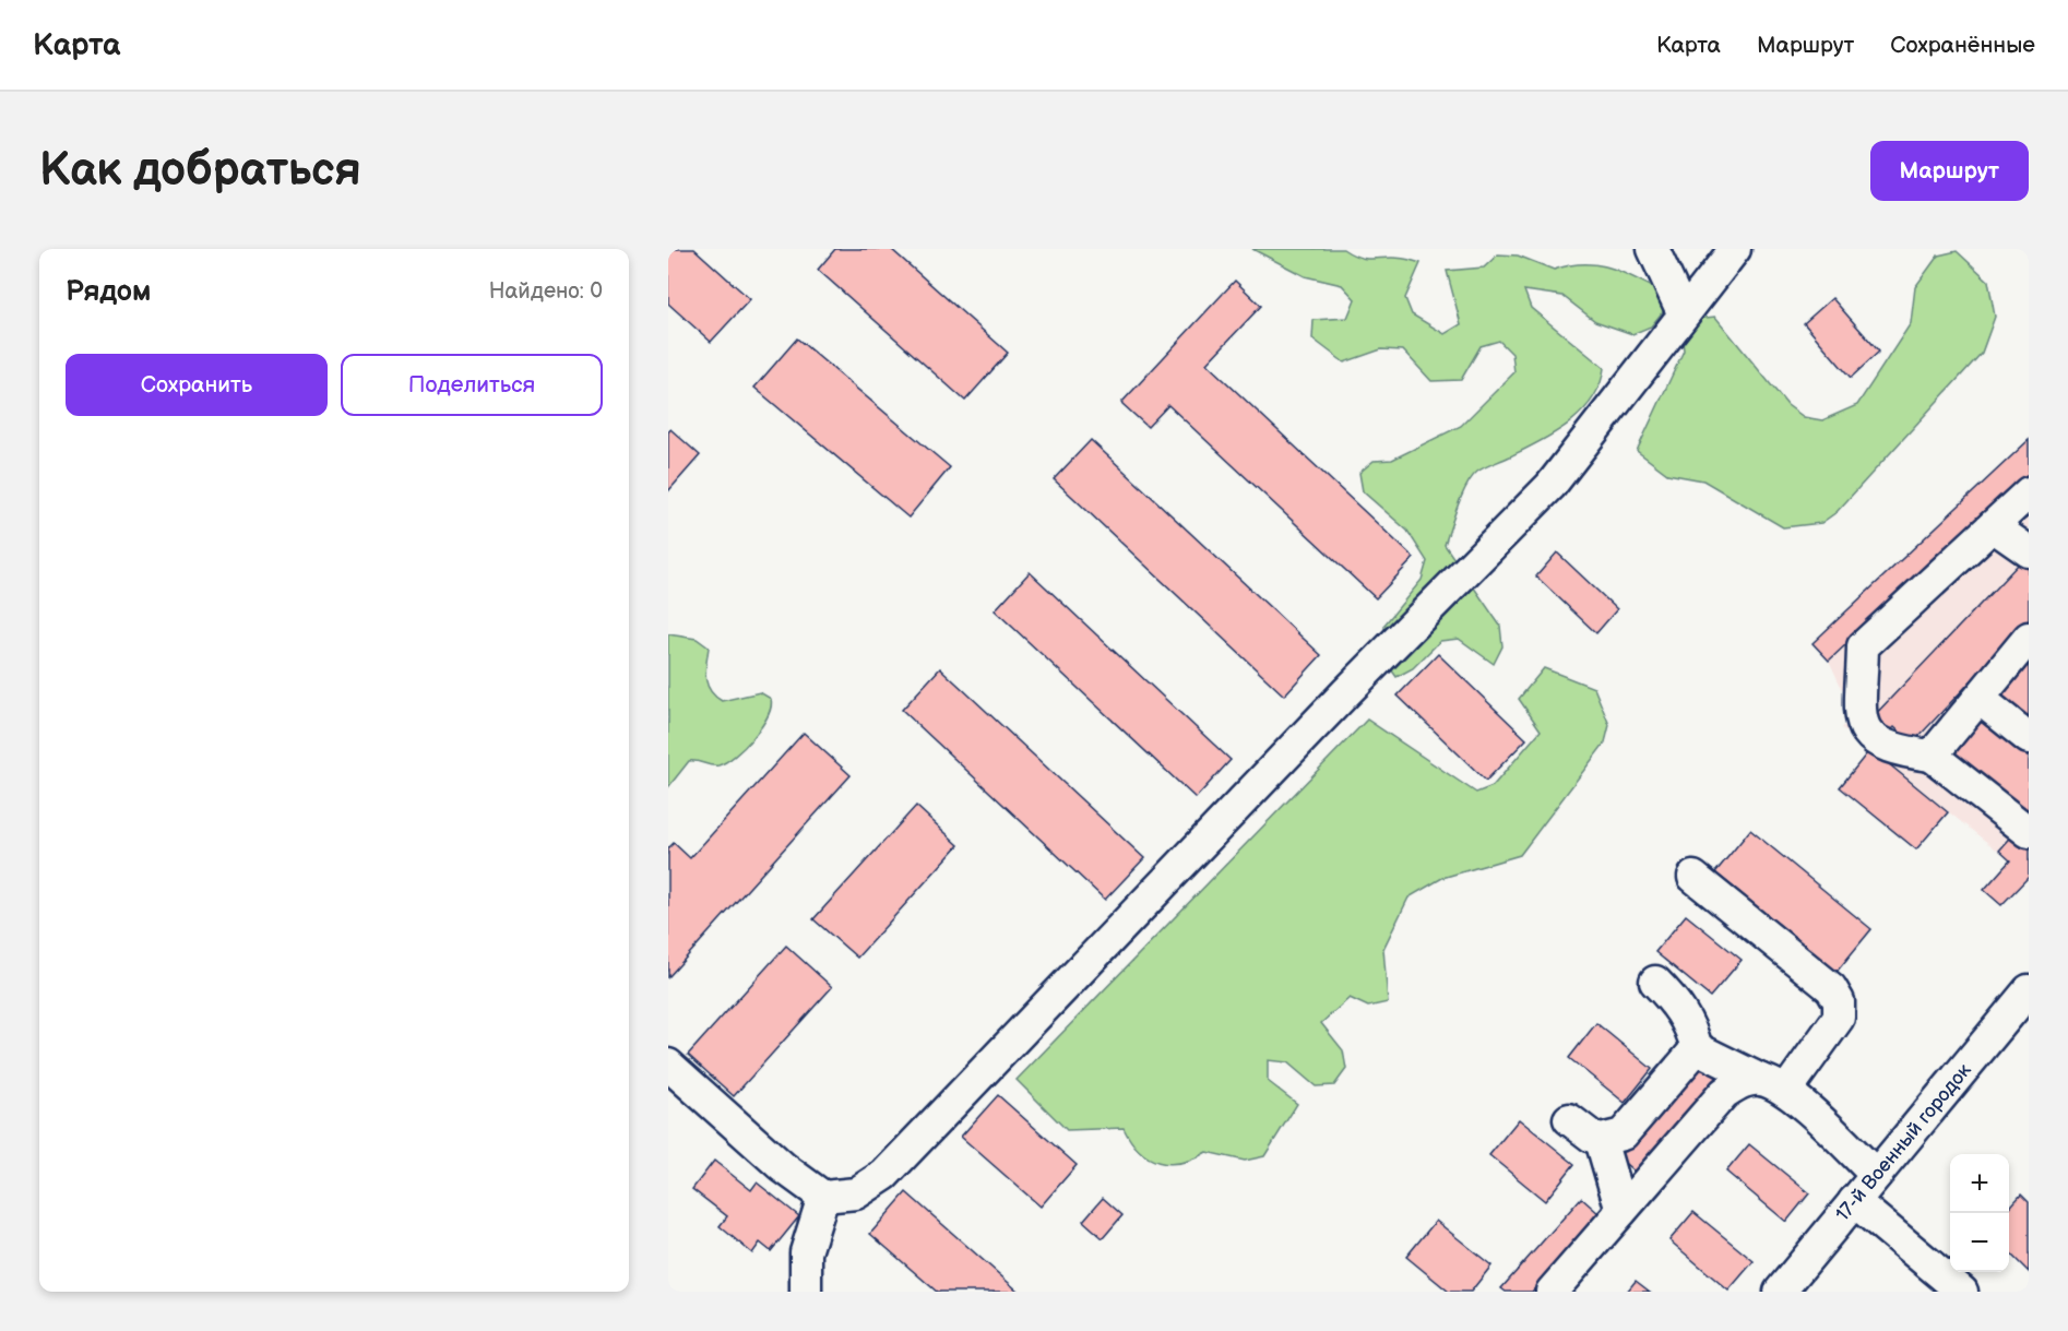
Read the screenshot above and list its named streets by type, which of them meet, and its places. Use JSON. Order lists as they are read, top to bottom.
{
  "streets": {
    "street": ["17-й Военный городок"]
  },
  "page": {
    "header": "Карта",
    "nav": ["Карта", "Маршрут", "Сохранённые"],
    "buttons": [
      "Маршрут",
      ["Сохранить", "Поделиться"]
    ],
    "title": "Как добраться",
    "heading": ["Рядом", "Найдено: 0"],
    "map_buttons": ["+", "−"]
  }
}
